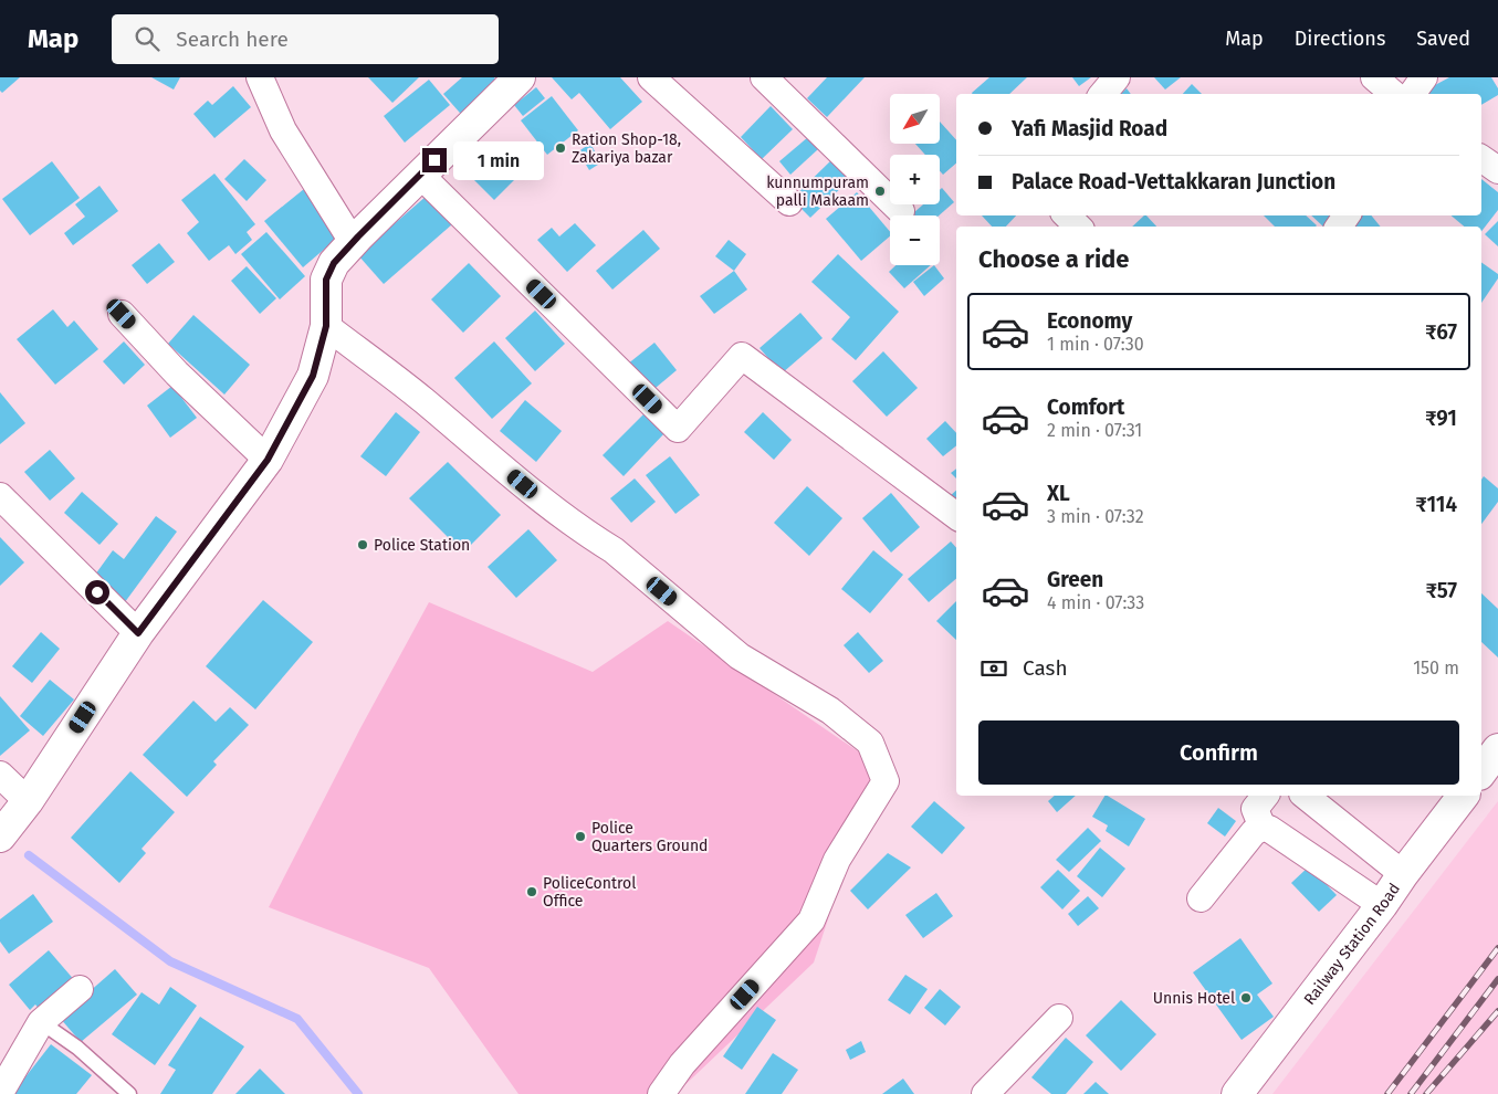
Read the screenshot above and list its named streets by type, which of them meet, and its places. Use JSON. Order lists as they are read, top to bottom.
{
  "streets": {
    "street": ["Railway Station Road"]
  },
  "places": [
    "Ration Shop-18, Zakariya bazar",
    "kunnumpuram palli Makaam",
    "Police Station",
    "Police Quarters Ground",
    "PoliceControl Office",
    "Unnis Hotel"
  ],
  "north": "bottom left",
  "page": {
    "header": "Map",
    "search": "Search here",
    "nav": ["Map", "Directions", "Saved"],
    "map_buttons": ["+", "−"],
    "banner": ["Yafi Masjid Road", "Palace Road-Vettakkaran Junction"],
    "bubble": "1 min",
    "heading": "Choose a ride",
    "list": [
      {
        "name": "Economy",
        "note": "1 min · 07:30",
        "value": "₹67"
      },
      {
        "name": "Comfort",
        "note": "2 min · 07:31",
        "value": "₹91"
      },
      {
        "name": "XL",
        "note": "3 min · 07:32",
        "value": "₹114"
      },
      {
        "name": "Green",
        "note": "4 min · 07:33",
        "value": "₹57"
      }
    ],
    "pay": ["Cash", "150 m"],
    "buttons": "Confirm"
  }
}
